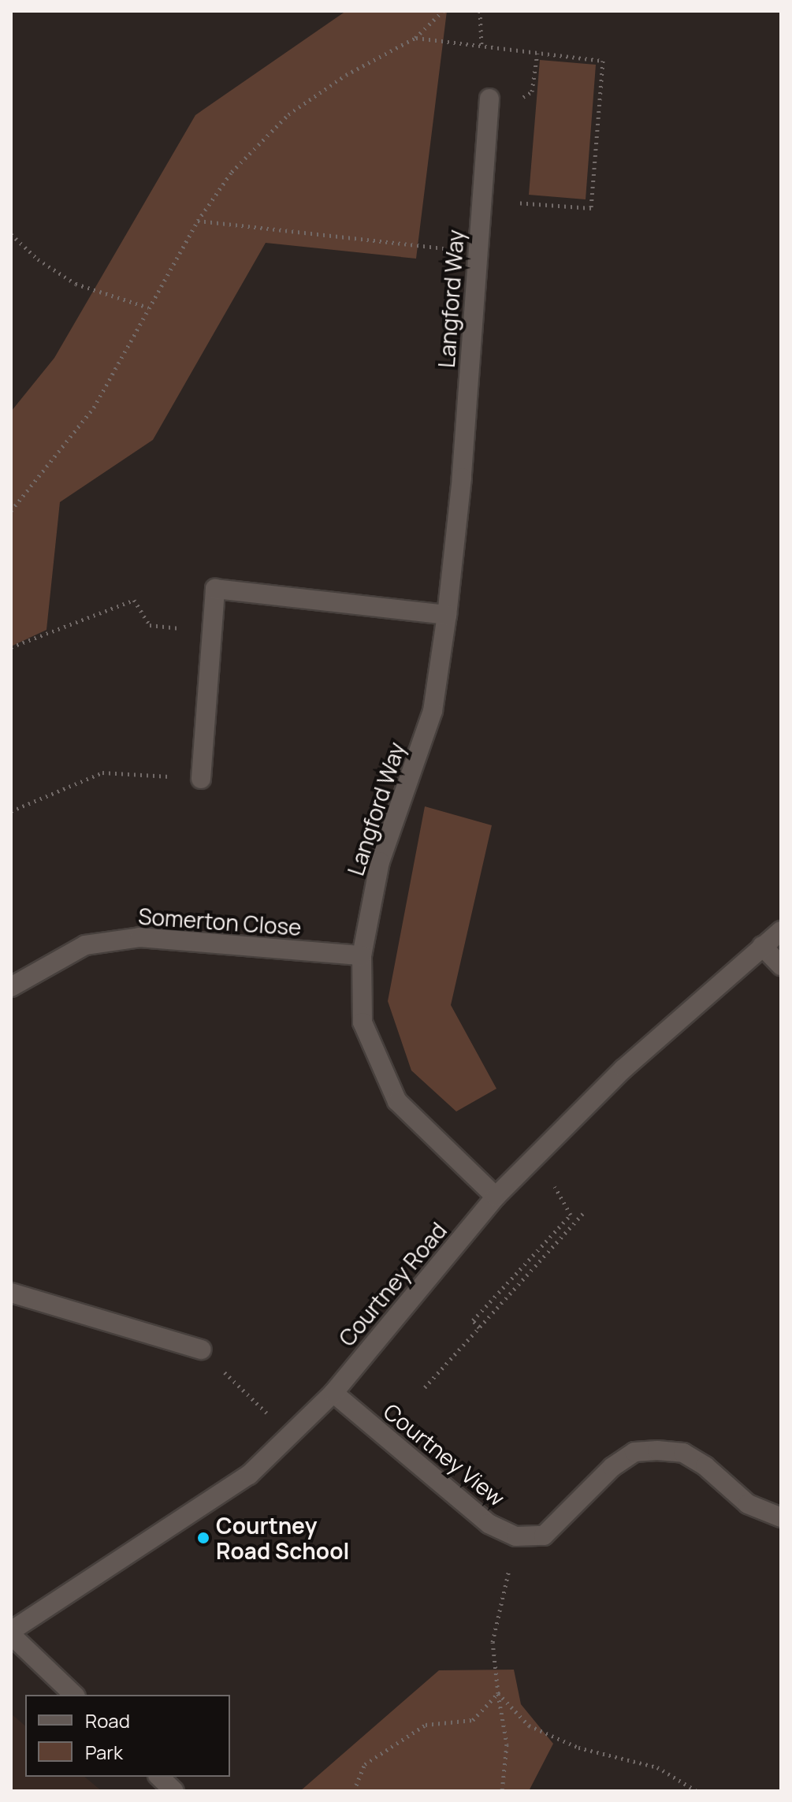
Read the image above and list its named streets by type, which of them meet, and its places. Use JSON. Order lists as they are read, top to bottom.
{
  "streets": {
    "street": [
      "Langford Way",
      "Somerton Close",
      "Courtney Road",
      "Courtney View"
    ]
  },
  "crossings": [
    ["Langford Way", "Somerton Close"],
    ["Langford Way", "Courtney Road"],
    ["Courtney Road", "Courtney View"]
  ],
  "places": ["Courtney Road School"],
  "legend": ["Road", "Park"]
}
